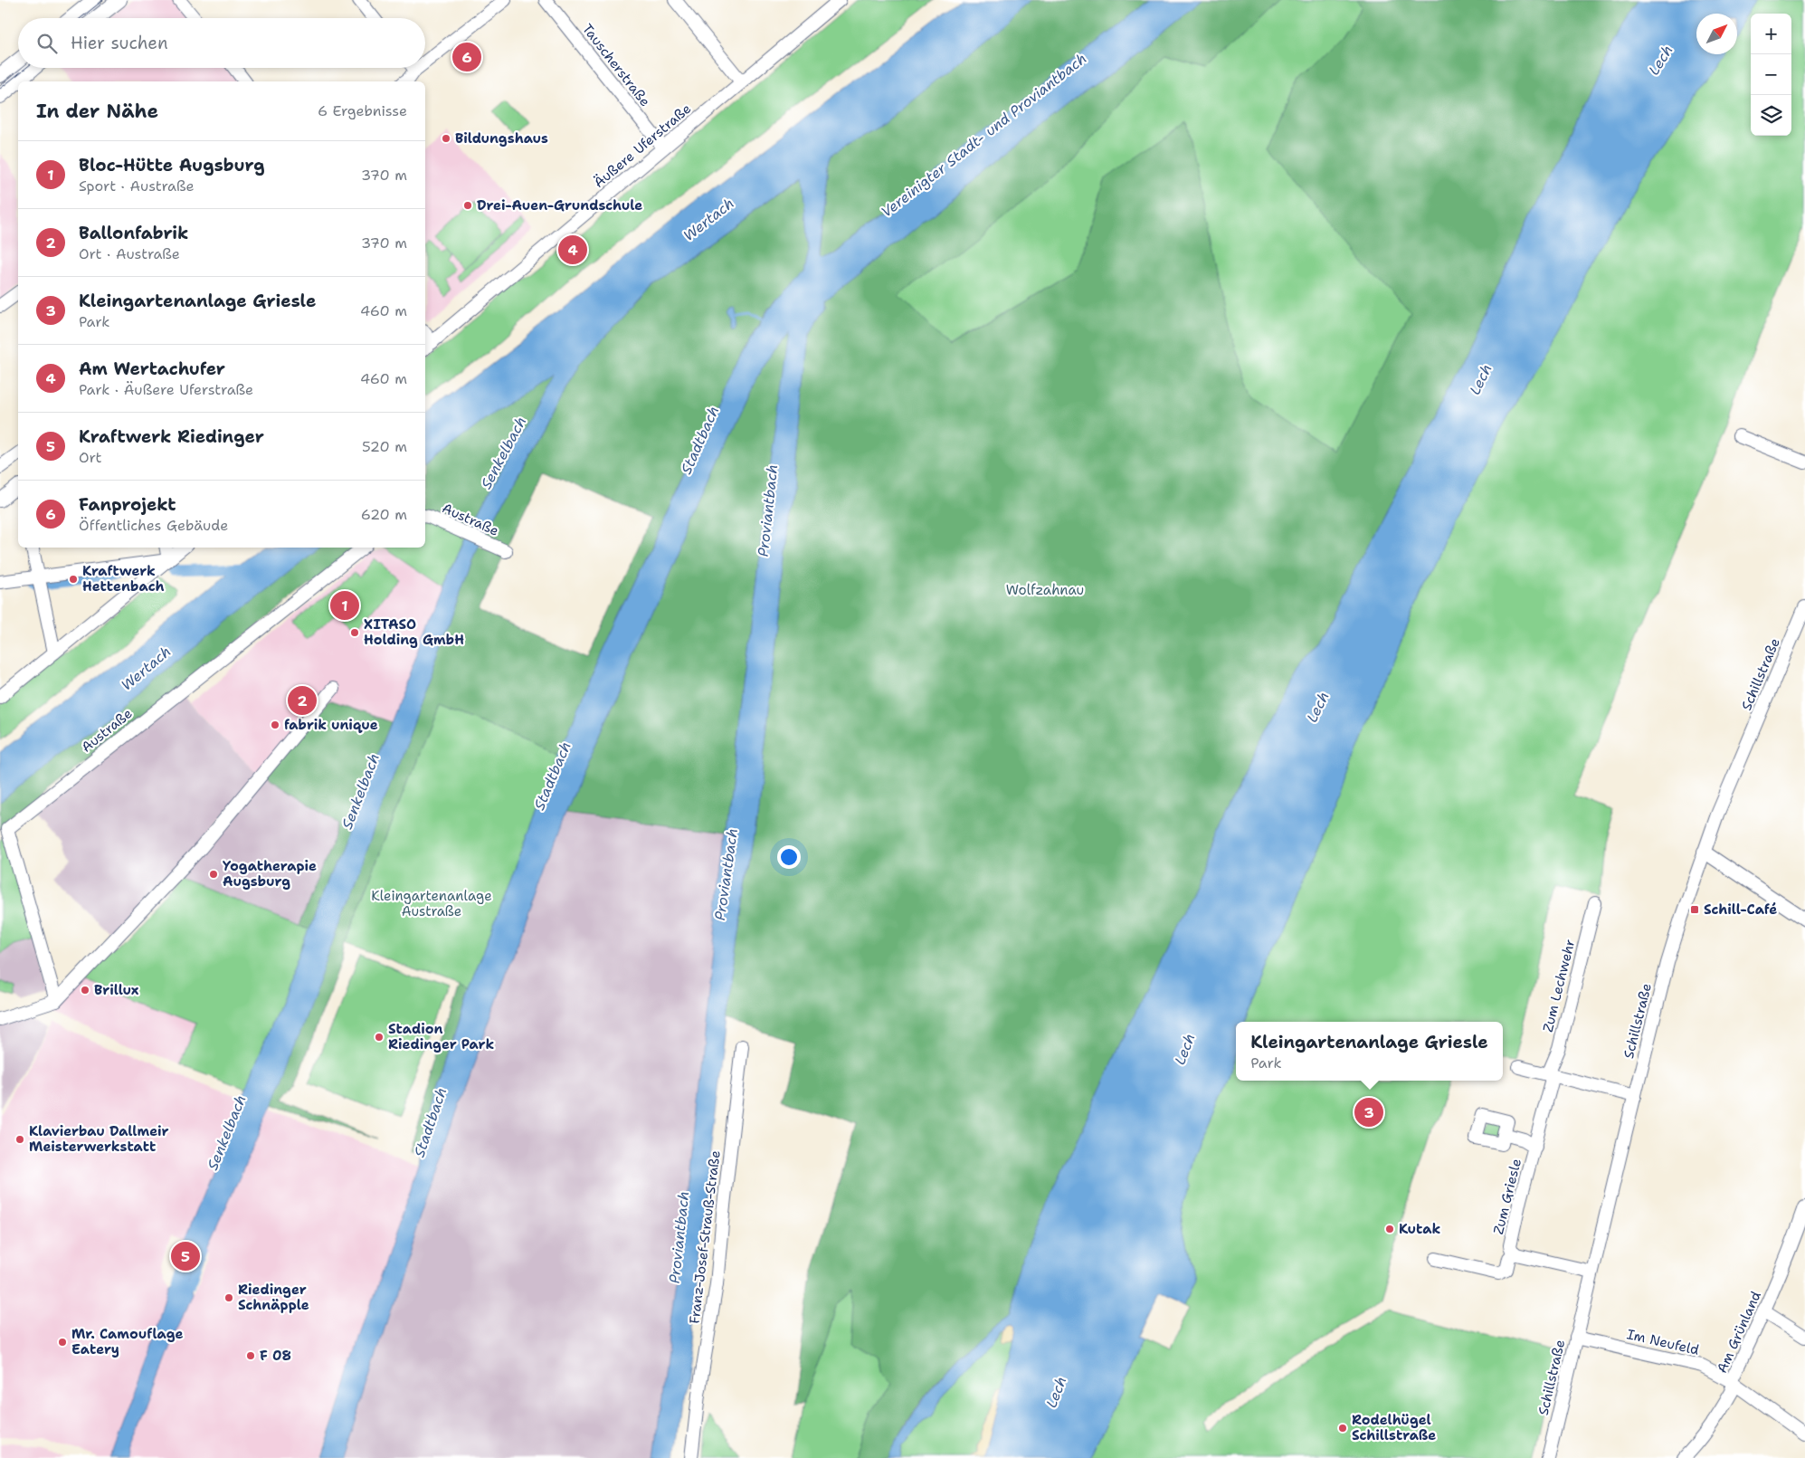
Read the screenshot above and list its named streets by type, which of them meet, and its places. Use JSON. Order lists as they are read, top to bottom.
{
  "streets": {
    "street": [
      "Tauscherstraße",
      "Äußere Uferstraße",
      "Austraße",
      "Schillstraße",
      "Zum Lechwehr",
      "Zum Griesle",
      "Franz-Josef-Strauß-Straße",
      "Am Grünland",
      "Im Neufeld"
    ]
  },
  "crossings": [
    ["Tauscherstraße", "Äußere Uferstraße"],
    ["Schillstraße", "Zum Griesle"],
    ["Schillstraße", "Im Neufeld"],
    ["Zum Lechwehr", "Zum Griesle"],
    ["Am Grünland", "Im Neufeld"]
  ],
  "water": [
    "Lech",
    "Vereinigter Stadt- und Proviantbach",
    "Wertach",
    "Stadtbach",
    "Senkelbach",
    "Proviantbach"
  ],
  "parks": ["Wolfzahnau", "Kleingartenanlage Austraße"],
  "places": {
    "other": [
      "Bildungshaus",
      "Drei-Auen-Grundschule",
      "Kraftwerk Hettenbach",
      "XITASO Holding GmbH",
      "fabrik unique",
      "Yogatherapie Augsburg",
      "Brillux",
      "Stadion Riedinger Park",
      "Klavierbau Dallmeir Meisterwerkstatt",
      "Kutak",
      "Riedinger Schnäpple",
      "Mr. Camouflage Eatery",
      "F 08",
      "Rodelhügel Schillstraße"
    ],
    "transit": ["Schill-Café"]
  },
  "north": "top right",
  "page": {
    "map_buttons": ["+", "−"],
    "search": "Hier suchen",
    "pins": [
      "6",
      "4",
      "1",
      "2",
      "3",
      "5"
    ],
    "heading": ["In der Nähe", "6 Ergebnisse"],
    "list": [
      {
        "mark": "1",
        "name": "Bloc-Hütte Augsburg",
        "note": "Sport · Austraße",
        "value": "370 m"
      },
      {
        "mark": "2",
        "name": "Ballonfabrik",
        "note": "Ort · Austraße",
        "value": "370 m"
      },
      {
        "mark": "3",
        "name": "Kleingartenanlage Griesle",
        "note": "Park",
        "value": "460 m"
      },
      {
        "mark": "4",
        "name": "Am Wertachufer",
        "note": "Park · Äußere Uferstraße",
        "value": "460 m"
      },
      {
        "mark": "5",
        "name": "Kraftwerk Riedinger",
        "note": "Ort",
        "value": "520 m"
      },
      {
        "mark": "6",
        "name": "Fanprojekt",
        "note": "Öffentliches Gebäude",
        "value": "620 m"
      }
    ],
    "popup": ["Kleingartenanlage Griesle", "Park"]
  }
}
